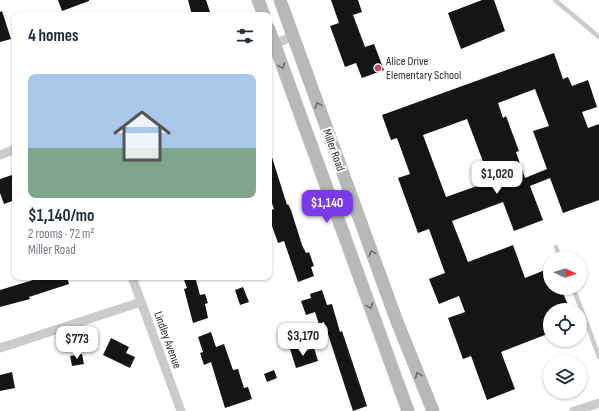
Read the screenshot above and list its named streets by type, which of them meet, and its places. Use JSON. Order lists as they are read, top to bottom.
{
  "streets": {
    "street": ["Miller Road", "Lindley Avenue"]
  },
  "places": ["Alice Drive Elementary School"],
  "north": "right",
  "page": {
    "heading": "4 homes",
    "list": [
      {
        "name": "$1,140/mo",
        "note": "2 rooms · 72 m² · Miller Road"
      }
    ],
    "price": [
      "$1,020",
      "$1,140",
      "$3,170",
      "$773"
    ]
  }
}
